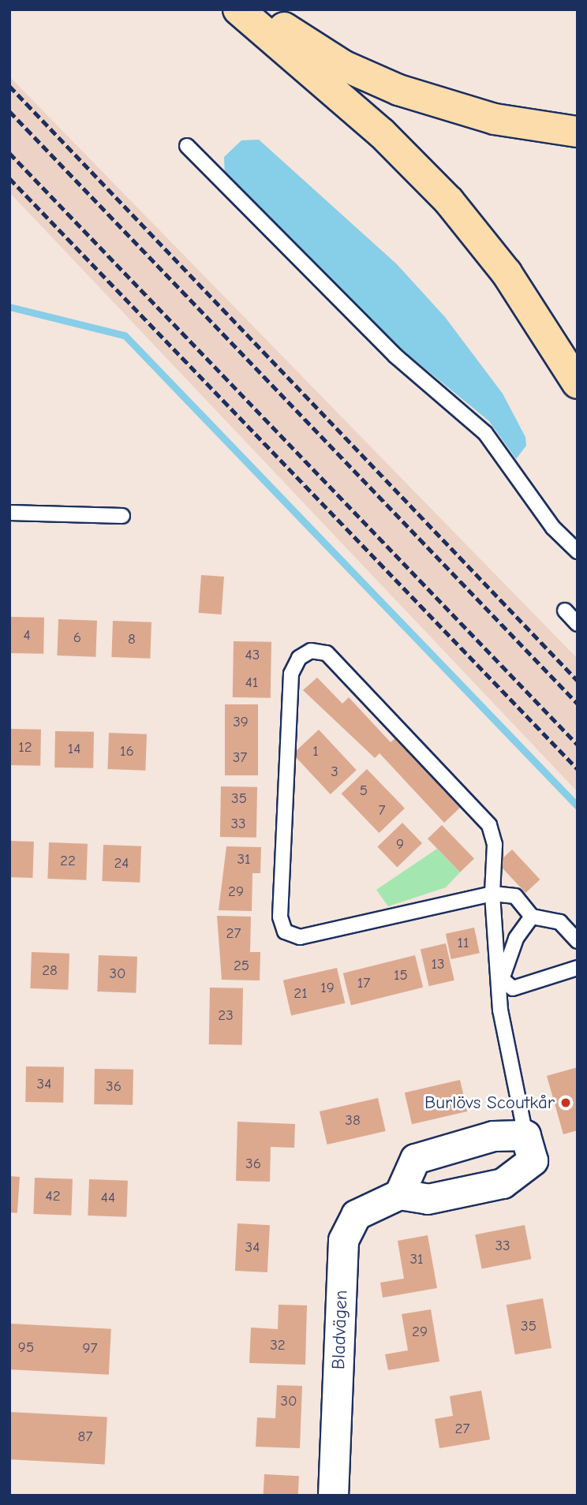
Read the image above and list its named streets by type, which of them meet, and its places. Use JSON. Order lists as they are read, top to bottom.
{
  "streets": {
    "street": ["Bladvägen"]
  },
  "places": ["Burlövs Scoutkår"],
  "house_numbers": [
    "4",
    "6",
    "8",
    "43",
    "41",
    "39",
    "12",
    "14",
    "16",
    "1",
    "37",
    "3",
    "5",
    "35",
    "7",
    "33",
    "9",
    "31",
    "22",
    "24",
    "29",
    "27",
    "11",
    "13",
    "25",
    "28",
    "30",
    "15",
    "17",
    "19",
    "21",
    "23",
    "34",
    "36",
    "38",
    "36",
    "42",
    "44",
    "33",
    "34",
    "31",
    "35",
    "29",
    "32",
    "95",
    "97",
    "30",
    "27",
    "87"
  ]
}
